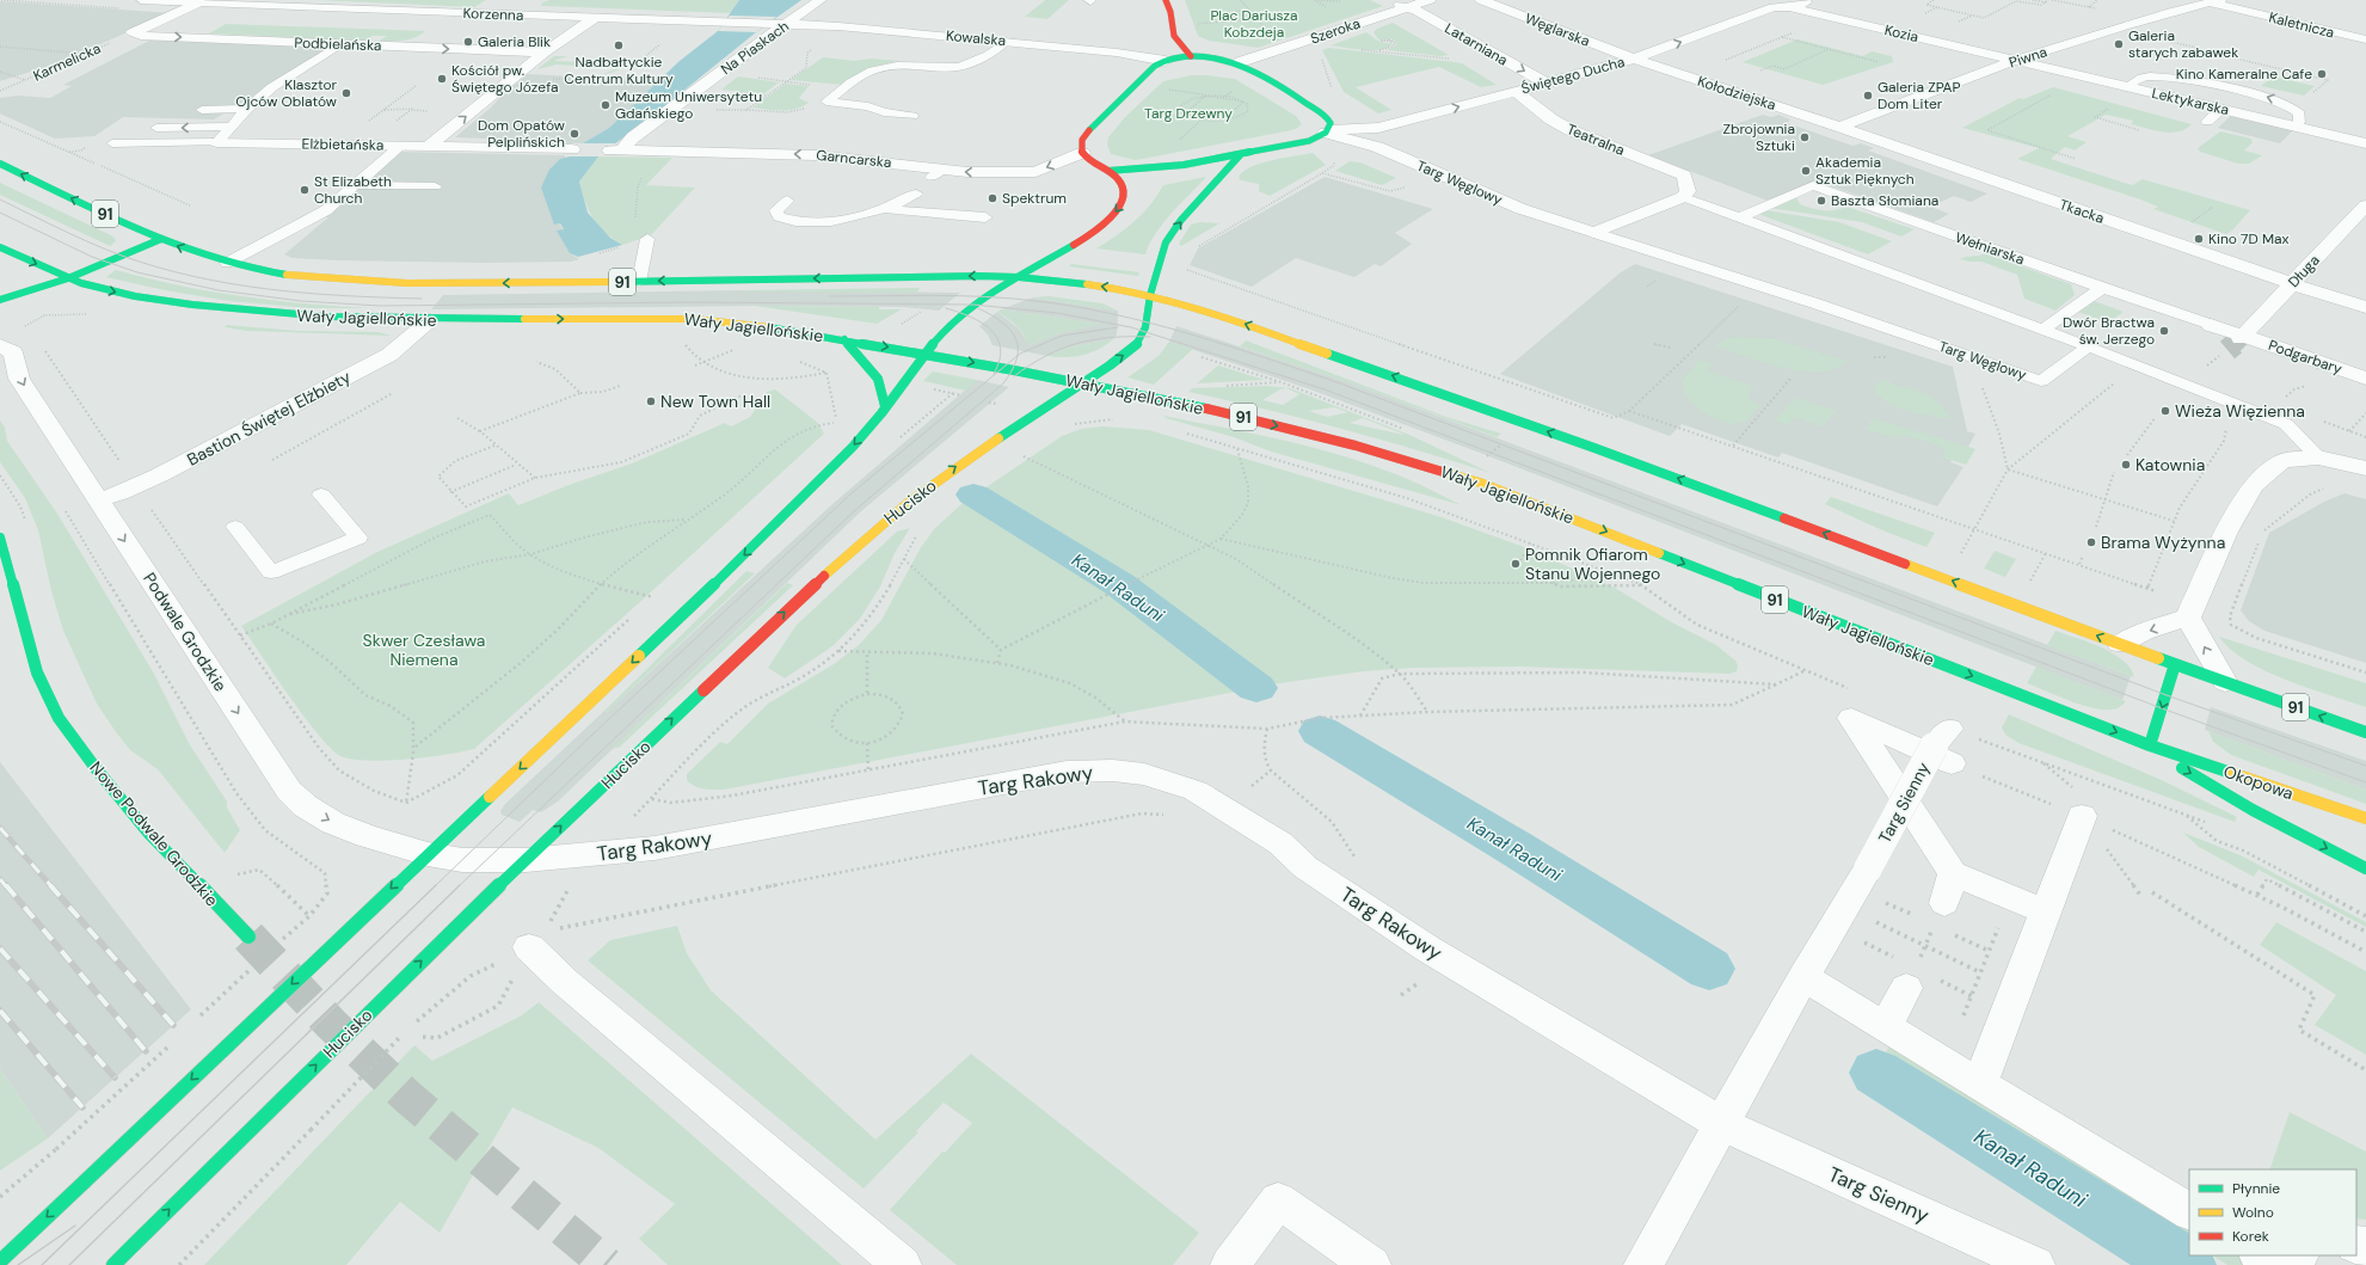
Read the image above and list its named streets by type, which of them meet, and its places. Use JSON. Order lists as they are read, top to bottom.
{
  "streets": {
    "main road": [
      "91",
      "Wały Jagiellońskie",
      "Hucisko",
      "Okopowa",
      "Nowe Podwale Grodzkie"
    ],
    "street": [
      "Korzenna",
      "Kaletnicza",
      "Węglarska",
      "Szeroka",
      "Kozia",
      "Kowalska",
      "Podbielańska",
      "Latarniana",
      "Na Piaskach",
      "Piwna",
      "Świętego Ducha",
      "Kołodziejska",
      "Lektykarska",
      "Teatralna",
      "Elżbietańska",
      "Garncarska",
      "Targ Węglowy",
      "Tkacka",
      "Wełniarska",
      "Długa",
      "Podgarbary",
      "Bastion Świętej Elżbiety",
      "Podwale Grodzkie",
      "Targ Rakowy",
      "Targ Sienny"
    ],
    "path": ["Karmelicka"]
  },
  "crossings": [
    ["Korzenna", "Kowalska"],
    ["Korzenna", "Na Piaskach"],
    ["Kaletnicza", "Piwna"],
    ["Węglarska", "Świętego Ducha"],
    ["Węglarska", "Kołodziejska"],
    ["Szeroka", "Latarniana"],
    ["Kozia", "Piwna"],
    ["Kozia", "Świętego Ducha"],
    ["Kozia", "Lektykarska"],
    ["Kowalska", "Na Piaskach"],
    ["Podbielańska", "Karmelicka"],
    ["Latarniana", "Świętego Ducha"],
    ["Na Piaskach", "Garncarska"],
    ["Piwna", "Kołodziejska"],
    ["Piwna", "Lektykarska"],
    ["Piwna", "Tkacka"],
    ["Świętego Ducha", "Kołodziejska"],
    ["Świętego Ducha", "Teatralna"],
    ["Świętego Ducha", "Targ Węglowy"],
    ["Kołodziejska", "Tkacka"],
    ["Tkacka", "Długa"],
    ["91", "Wały Jagiellońskie"],
    ["91", "Hucisko"],
    ["Wełniarska", "Długa"],
    ["Wełniarska", "Podgarbary"],
    ["Długa", "Podgarbary"],
    ["Wały Jagiellońskie", "Bastion Świętej Elżbiety"],
    ["Wały Jagiellońskie", "Hucisko"],
    ["Wały Jagiellońskie", "Okopowa"],
    ["Bastion Świętej Elżbiety", "Podwale Grodzkie"],
    ["Hucisko", "Targ Rakowy"],
    ["Podwale Grodzkie", "Targ Rakowy"],
    ["Targ Rakowy", "Targ Sienny"]
  ],
  "one_way": [
    "Podbielańska",
    "Latarniana",
    "Świętego Ducha",
    "Garncarska",
    "Podwale Grodzkie"
  ],
  "water": ["Kanał Raduni"],
  "parks": ["Plac Dariusza Kobzdeja", "Targ Drzewny", "Skwer Czesława Niemena"],
  "places": [
    "Galeria Blik",
    "Galeria starych zabawek",
    "Nadbałtyckie Centrum Kultury",
    "Kino Kameralne Cafe",
    "Kościół pw. Świętego Józefa",
    "Klasztor Ojców Oblatów",
    "Galeria ZPAP Dom Liter",
    "Muzeum Uniwersytetu Gdańskiego",
    "Dom Opatów Pelplińskich",
    "Zbrojownia Sztuki",
    "Akademia Sztuk Pięknych",
    "St Elizabeth Church",
    "Spektrum",
    "Baszta Słomiana",
    "Kino 7D Max",
    "Dwór Bractwa św. Jerzego",
    "New Town Hall",
    "Wieża Więzienna",
    "Katownia",
    "Brama Wyżynna",
    "Pomnik Ofiarom Stanu Wojennego"
  ],
  "legend": ["Płynnie", "Wolno", "Korek"]
}
